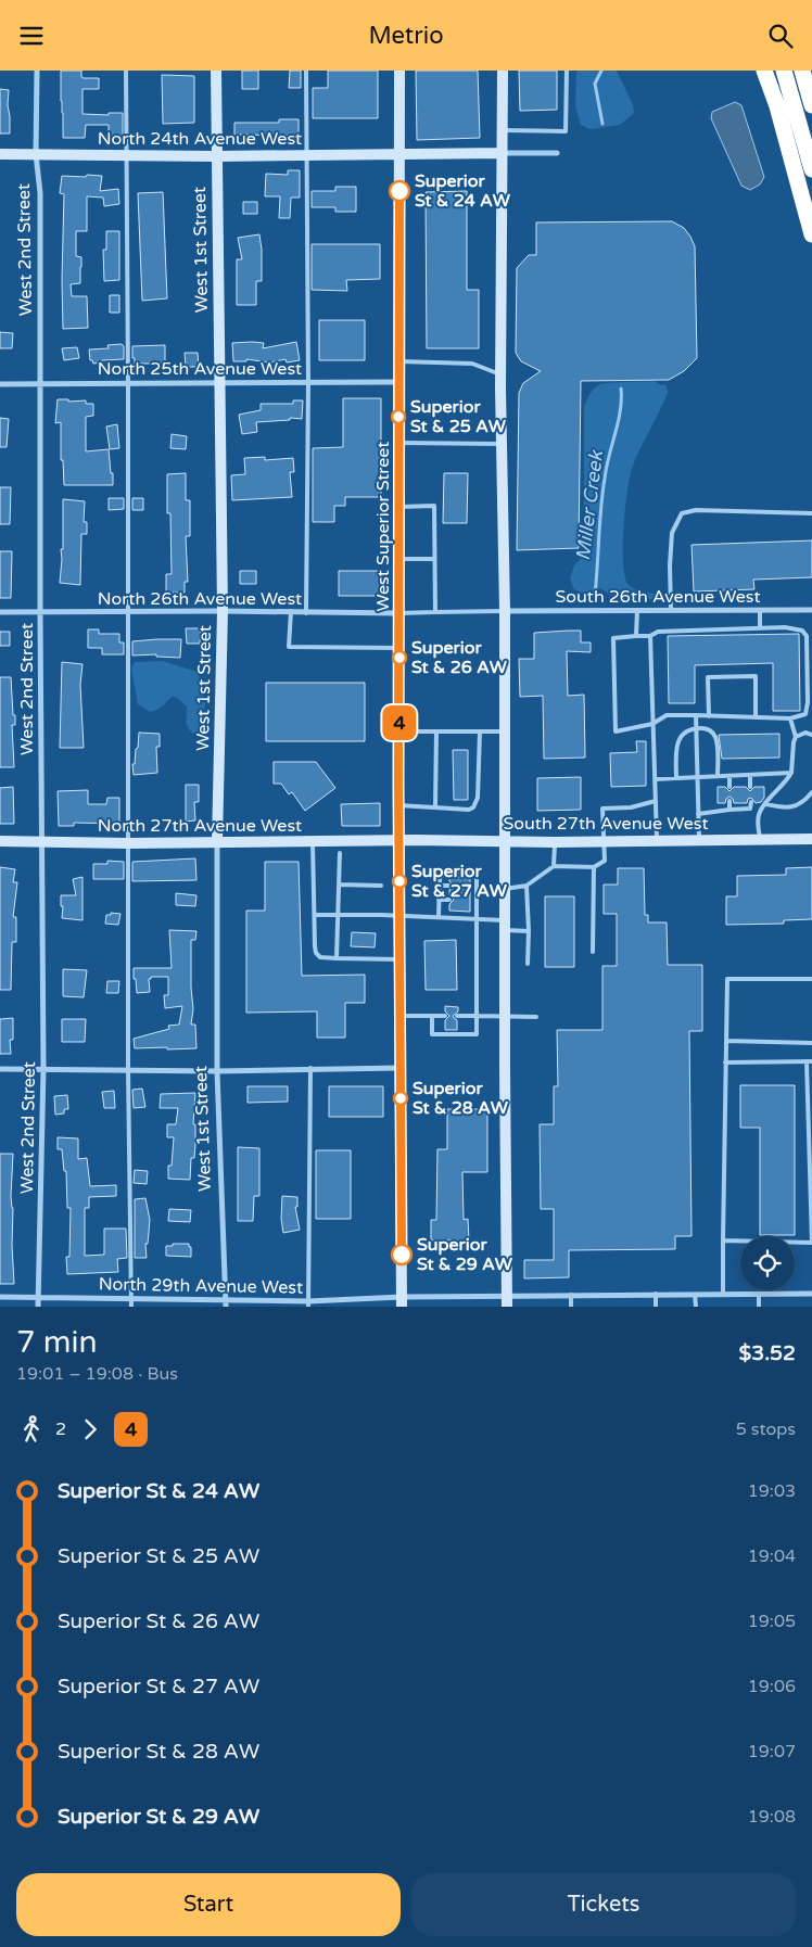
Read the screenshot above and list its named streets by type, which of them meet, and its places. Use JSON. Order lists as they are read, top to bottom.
{
  "streets": {
    "street": [
      "North 24th Avenue West",
      "West 2nd Street",
      "West 1st Street",
      "North 25th Avenue West",
      "West Superior Street",
      "South 26th Avenue West",
      "North 26th Avenue West",
      "South 27th Avenue West",
      "North 27th Avenue West",
      "North 29th Avenue West"
    ]
  },
  "crossings": [
    ["North 24th Avenue West", "West 2nd Street"],
    ["North 24th Avenue West", "West 1st Street"],
    ["North 24th Avenue West", "West Superior Street"],
    ["West 2nd Street", "North 25th Avenue West"],
    ["West 2nd Street", "North 26th Avenue West"],
    ["West 2nd Street", "North 27th Avenue West"],
    ["West 2nd Street", "North 29th Avenue West"],
    ["West 1st Street", "North 25th Avenue West"],
    ["West 1st Street", "North 26th Avenue West"],
    ["West 1st Street", "North 27th Avenue West"],
    ["West 1st Street", "North 29th Avenue West"],
    ["North 25th Avenue West", "West Superior Street"],
    ["West Superior Street", "North 26th Avenue West"],
    ["West Superior Street", "South 27th Avenue West"],
    ["West Superior Street", "North 27th Avenue West"],
    ["West Superior Street", "North 29th Avenue West"],
    ["South 27th Avenue West", "North 27th Avenue West"]
  ],
  "water": ["Miller Creek"],
  "places": [
    "Superior St & 24 AW",
    "Superior St & 25 AW",
    "Superior St & 26 AW",
    "Superior St & 27 AW",
    "Superior St & 28 AW",
    "Superior St & 29 AW"
  ],
  "lines": ["bus line 4"],
  "page": {
    "header": "Metrio",
    "on_map": "4",
    "heading": ["7 min", "19:01 – 19:08 · Bus", "$3.52"],
    "legs": ["2", "4", "5 stops"],
    "list": [
      {
        "name": "Superior St & 24 AW",
        "value": "19:03"
      },
      {
        "name": "Superior St & 25 AW",
        "value": "19:04"
      },
      {
        "name": "Superior St & 26 AW",
        "value": "19:05"
      },
      {
        "name": "Superior St & 27 AW",
        "value": "19:06"
      },
      {
        "name": "Superior St & 28 AW",
        "value": "19:07"
      },
      {
        "name": "Superior St & 29 AW",
        "value": "19:08"
      }
    ],
    "buttons": ["Start", "Tickets"]
  }
}
